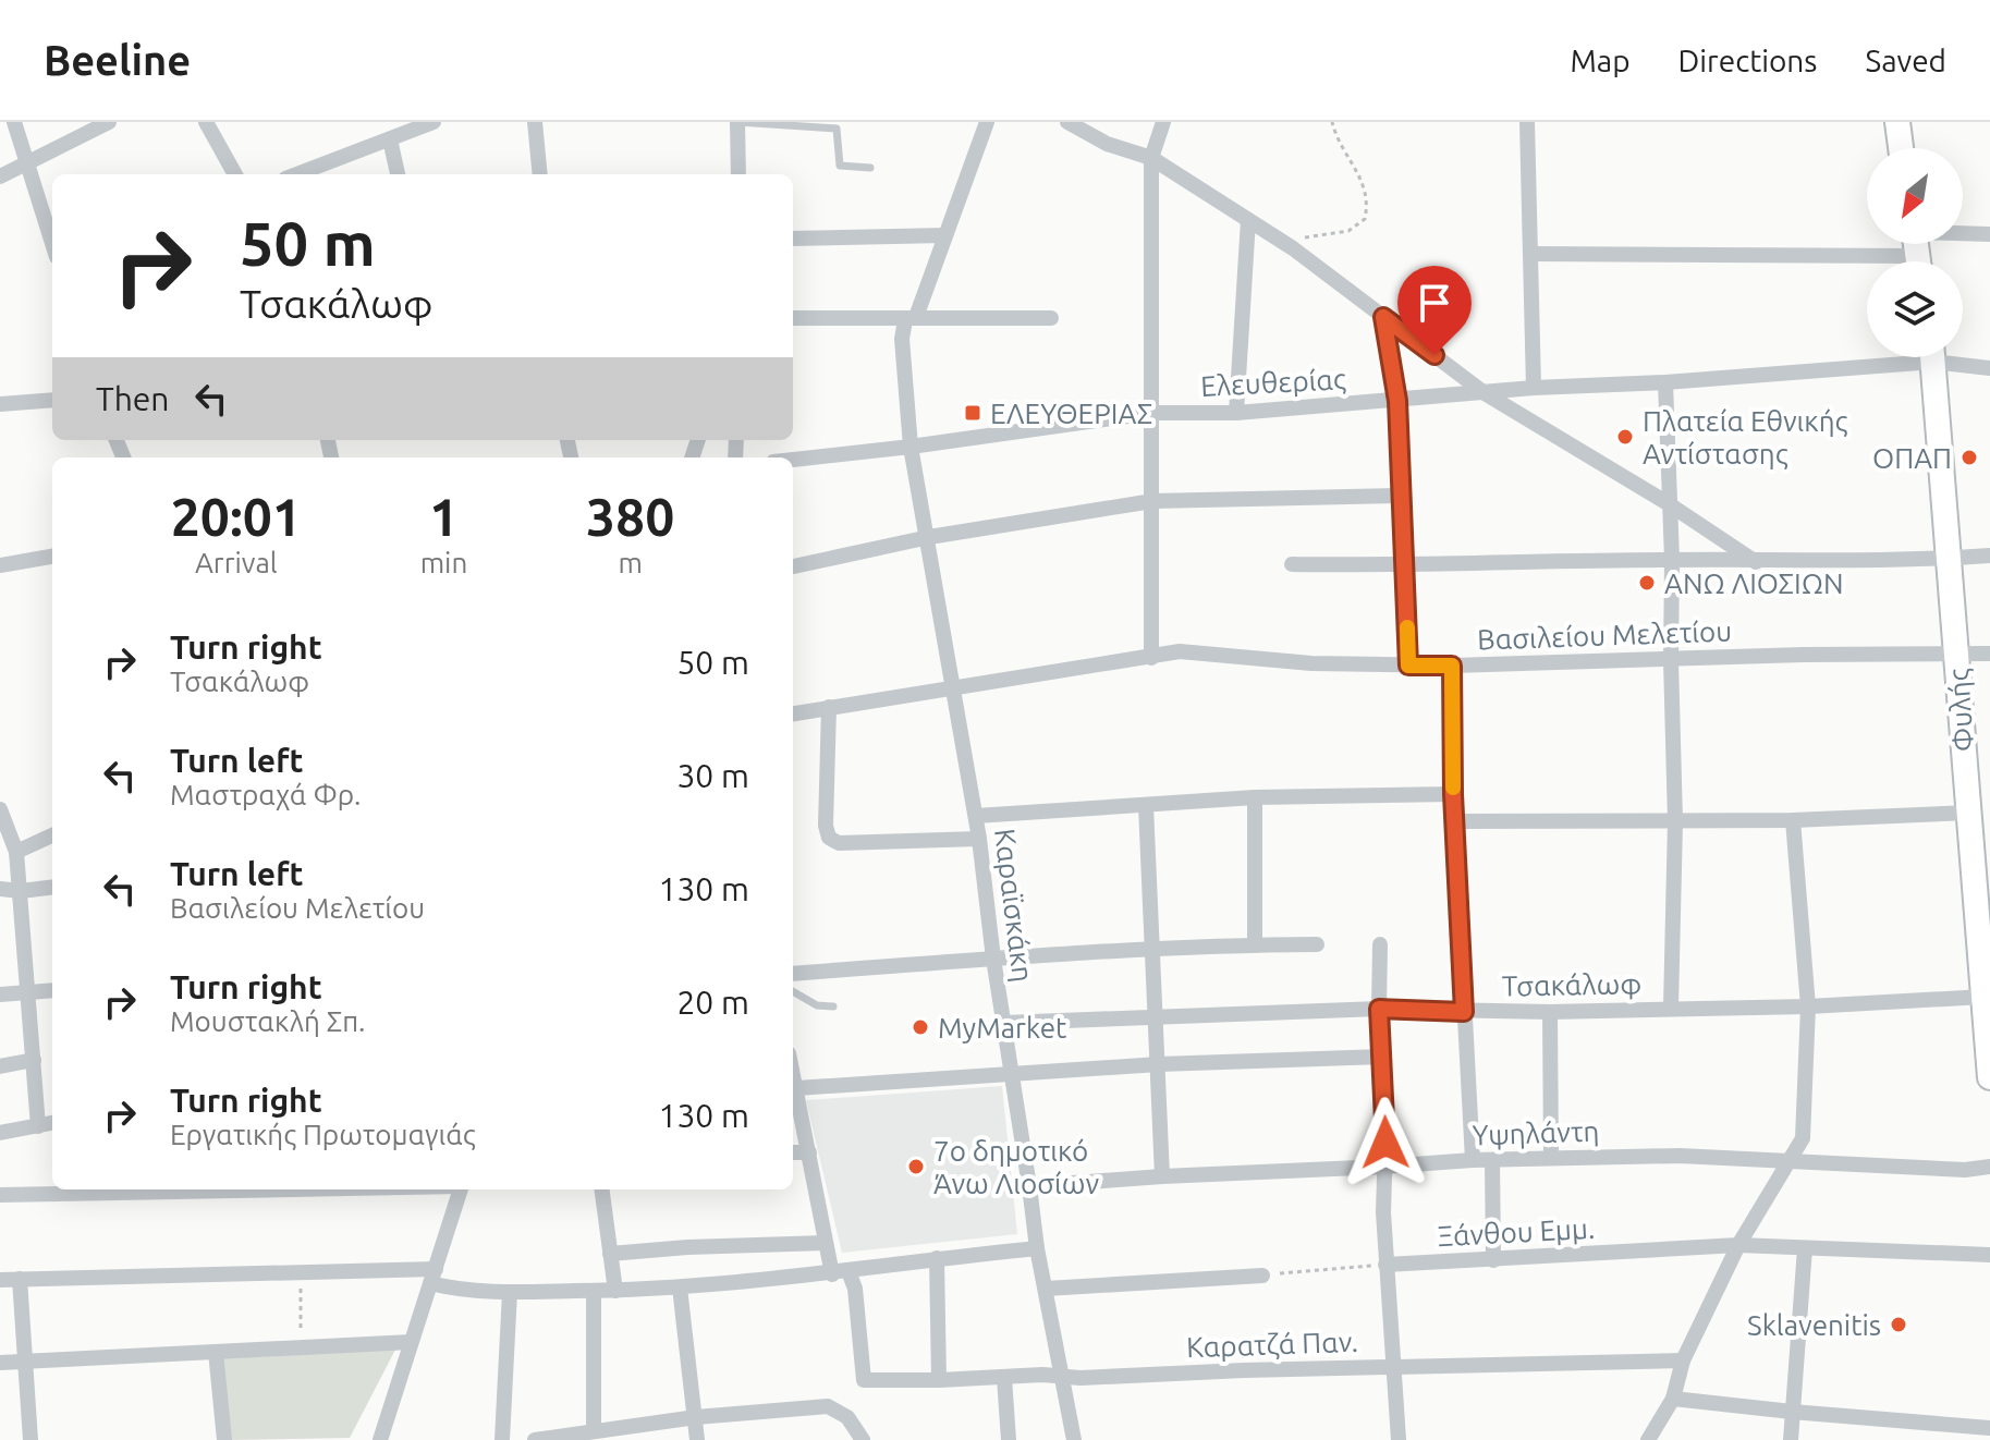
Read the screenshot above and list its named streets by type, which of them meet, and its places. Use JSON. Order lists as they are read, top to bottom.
{
  "streets": {
    "main road": ["Φυλής"],
    "street": [
      "Ελευθερίας",
      "Βασιλείου Μελετίου",
      "Καραϊσκάκη",
      "Τσακάλωφ",
      "Υψηλάντη",
      "Ξάνθου Εμμ.",
      "Καρατζά Παν."
    ]
  },
  "crossings": [
    ["Ελευθερίας", "Καραϊσκάκη"],
    ["Βασιλείου Μελετίου", "Φυλής"],
    ["Βασιλείου Μελετίου", "Καραϊσκάκη"],
    ["Φυλής", "Τσακάλωφ"],
    ["Καραϊσκάκη", "Τσακάλωφ"],
    ["Καραϊσκάκη", "Υψηλάντη"],
    ["Καραϊσκάκη", "Καρατζά Παν."]
  ],
  "places": {
    "transit": ["ΕΛΕΥΘΕΡΙΑΣ"],
    "other": [
      "Πλατεία Εθνικής Αντίστασης",
      "ΟΠΑΠ",
      "ΑΝΩ ΛΙΟΣΙΩΝ",
      "MyMarket",
      "7ο δημοτικό Άνω Λιοσίων",
      "Sklavenitis"
    ]
  },
  "north": "bottom left",
  "page": {
    "header": "Beeline",
    "nav": ["Map", "Directions", "Saved"],
    "turn": ["50 m", "Τσακάλωφ"],
    "then": "Then",
    "eta": [
      "20:01",
      "Arrival",
      "1",
      "min",
      "380",
      "m"
    ],
    "list": [
      {
        "name": "Turn right",
        "note": "Τσακάλωφ",
        "value": "50 m"
      },
      {
        "name": "Turn left",
        "note": "Μαστραχά Φρ.",
        "value": "30 m"
      },
      {
        "name": "Turn left",
        "note": "Βασιλείου Μελετίου",
        "value": "130 m"
      },
      {
        "name": "Turn right",
        "note": "Μουστακλή Σπ.",
        "value": "20 m"
      },
      {
        "name": "Turn right",
        "note": "Εργατικής Πρωτομαγιάς",
        "value": "130 m"
      }
    ]
  }
}
